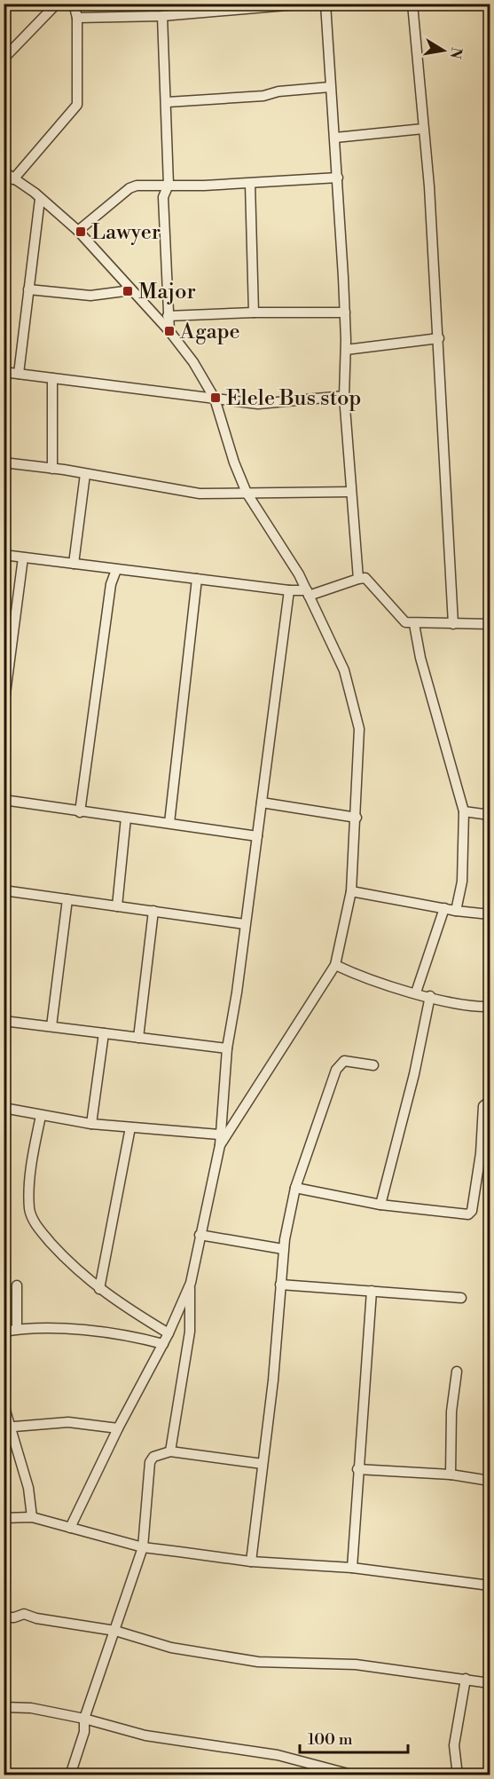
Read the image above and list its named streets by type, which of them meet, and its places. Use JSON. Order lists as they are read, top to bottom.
{
  "places": {
    "transit": [
      "Lawyer",
      "Major",
      "Agape",
      "Elele Bus stop"
    ]
  },
  "scale_bar": "100 m",
  "north": "right"
}
